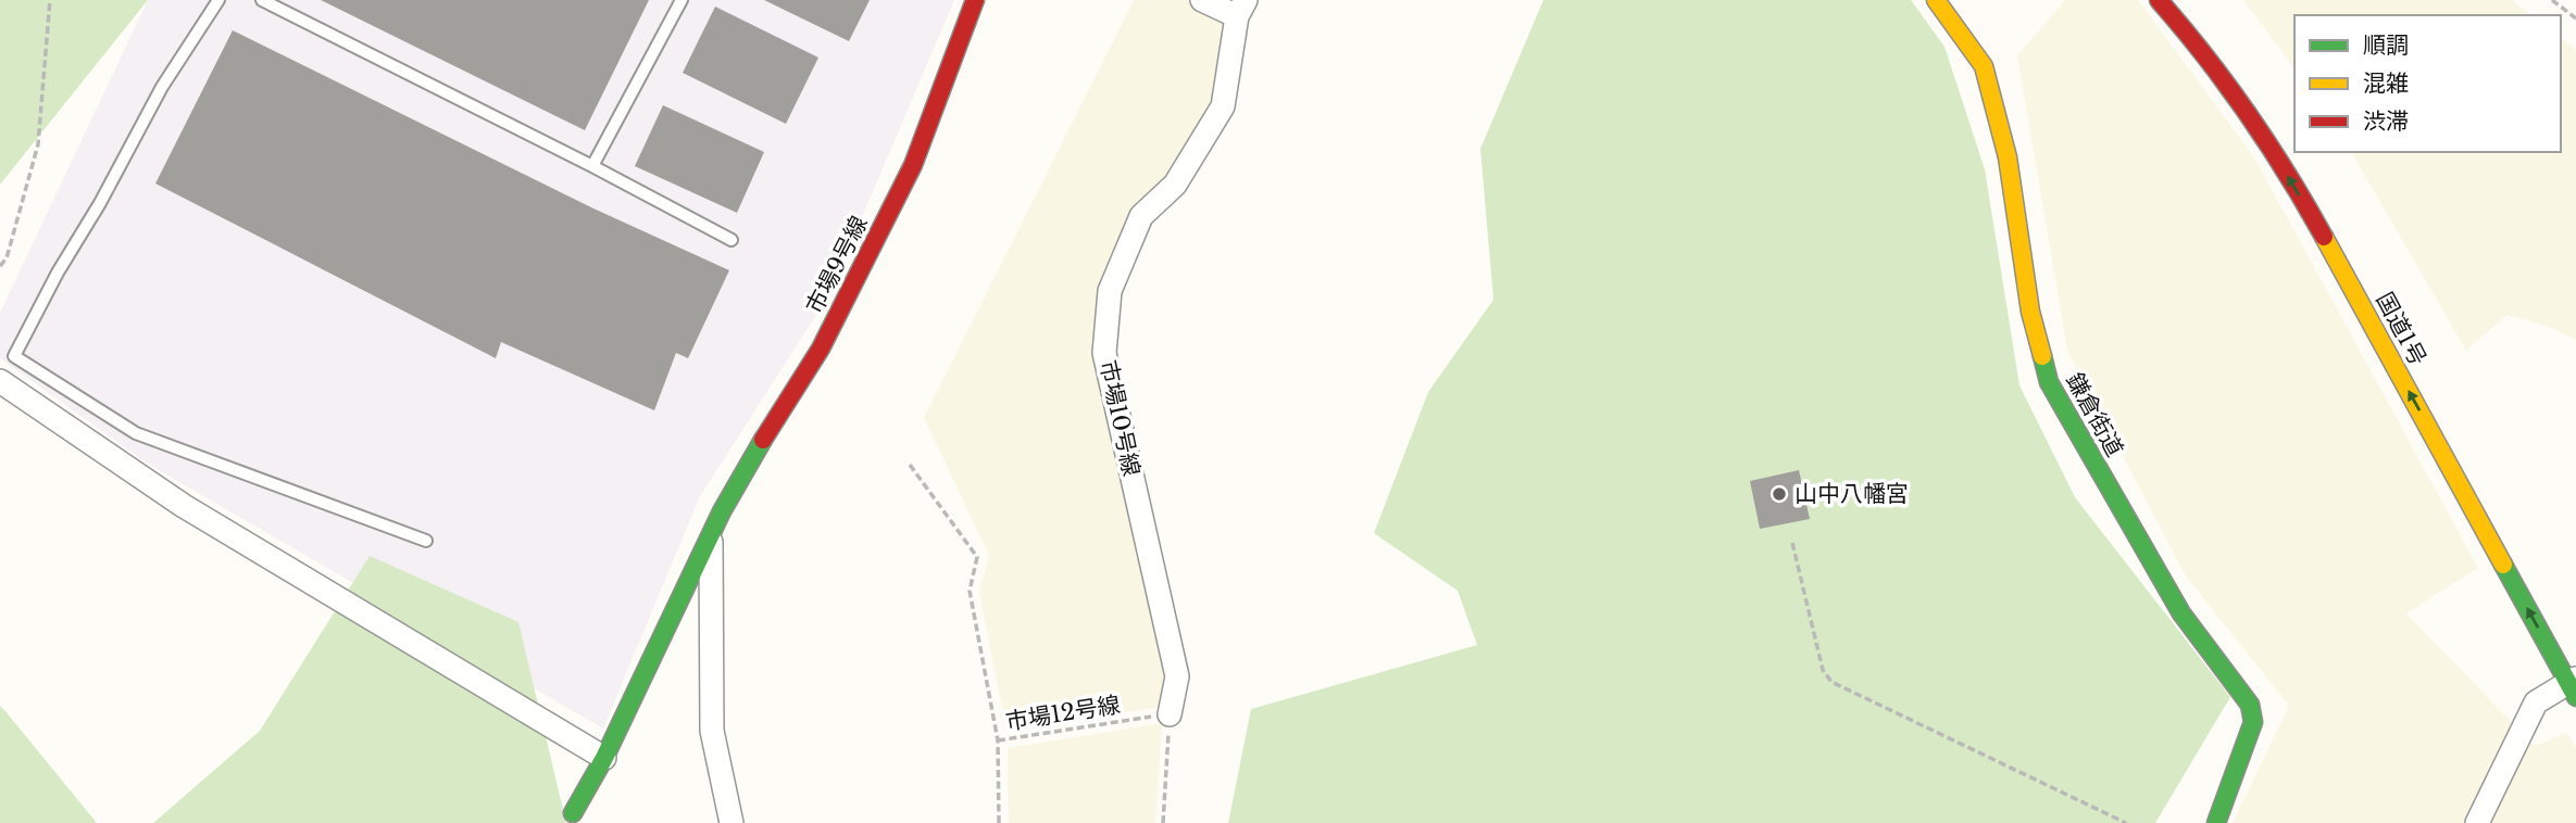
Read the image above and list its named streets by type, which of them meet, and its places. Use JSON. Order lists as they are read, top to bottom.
{
  "streets": {
    "main road": ["市場9号線", "国道1号", "鎌倉街道"],
    "street": ["市場10号線"],
    "path": ["市場12号線"]
  },
  "crossings": [
    ["市場10号線", "市場12号線"]
  ],
  "one_way": ["国道1号"],
  "places": ["山中八幡宮"],
  "legend": ["順調", "混雑", "渋滞"]
}
